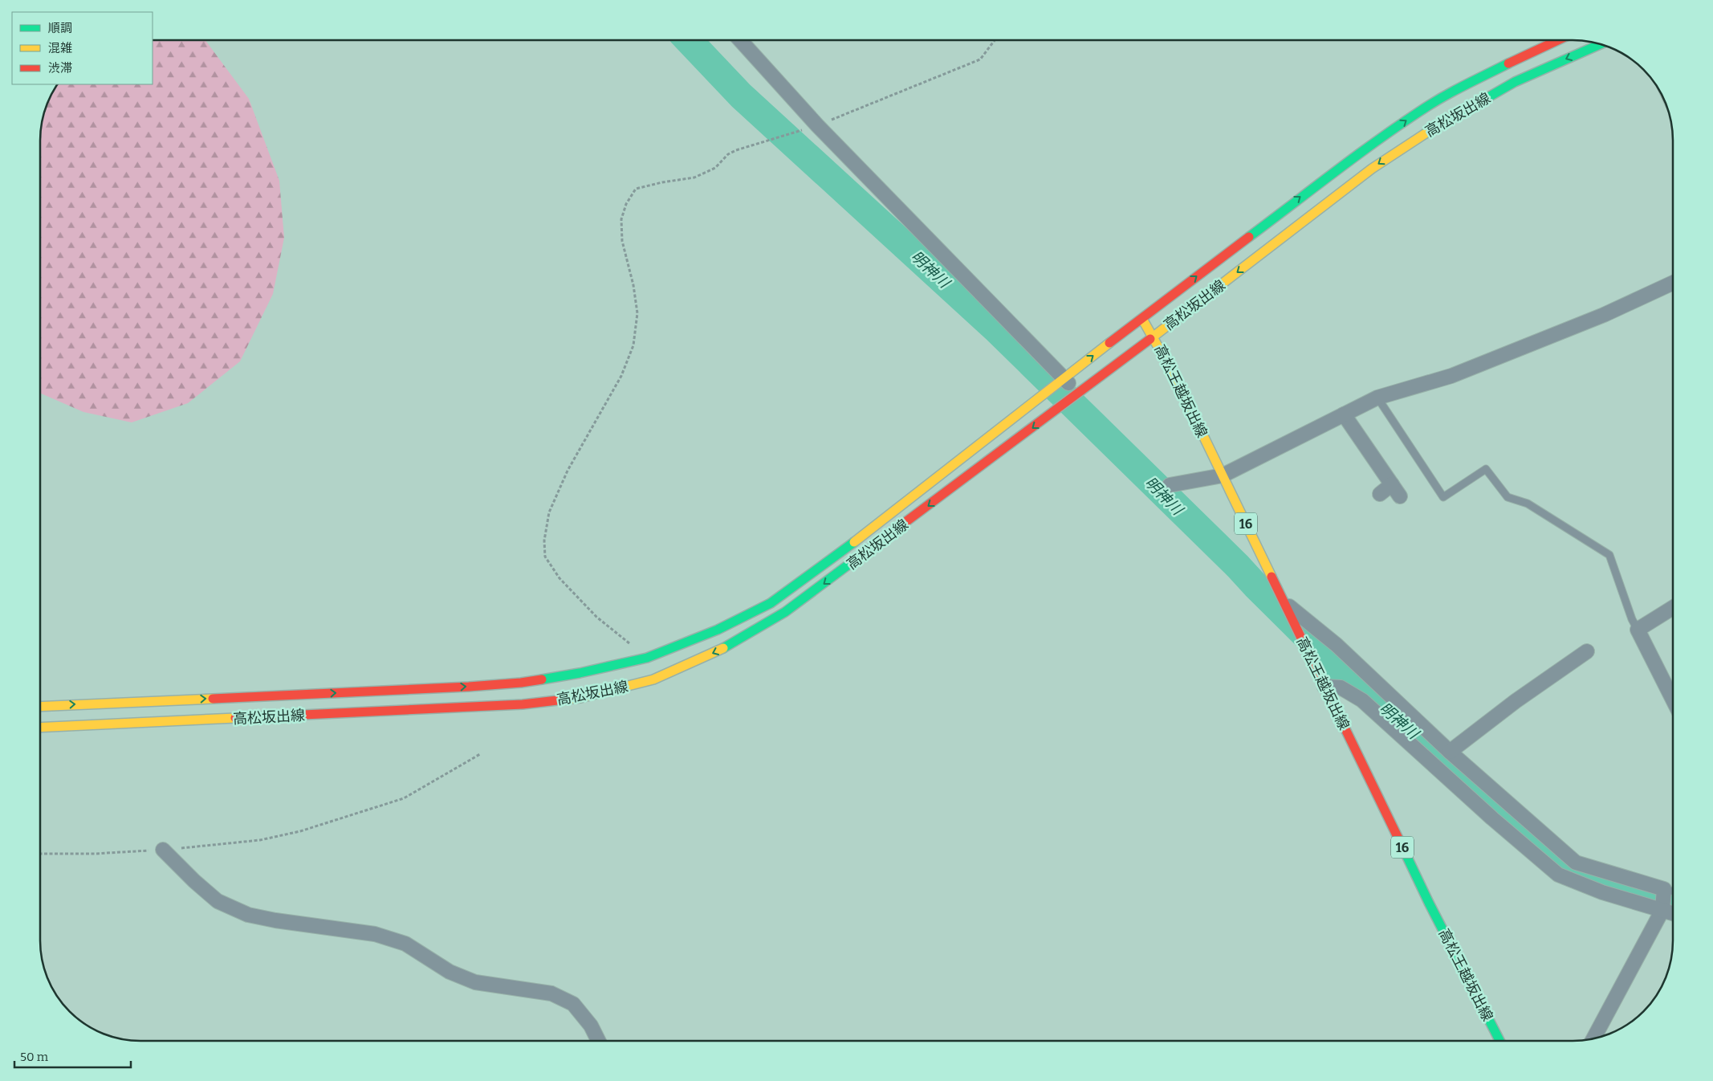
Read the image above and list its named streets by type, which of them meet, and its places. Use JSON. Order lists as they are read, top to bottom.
{
  "streets": {
    "main road": ["高松坂出線", "高松王越坂出線", "16"]
  },
  "crossings": [
    ["高松坂出線", "高松王越坂出線"]
  ],
  "water": ["明神川"],
  "legend": ["順調", "混雑", "渋滞"],
  "scale_bar": "50 m"
}
